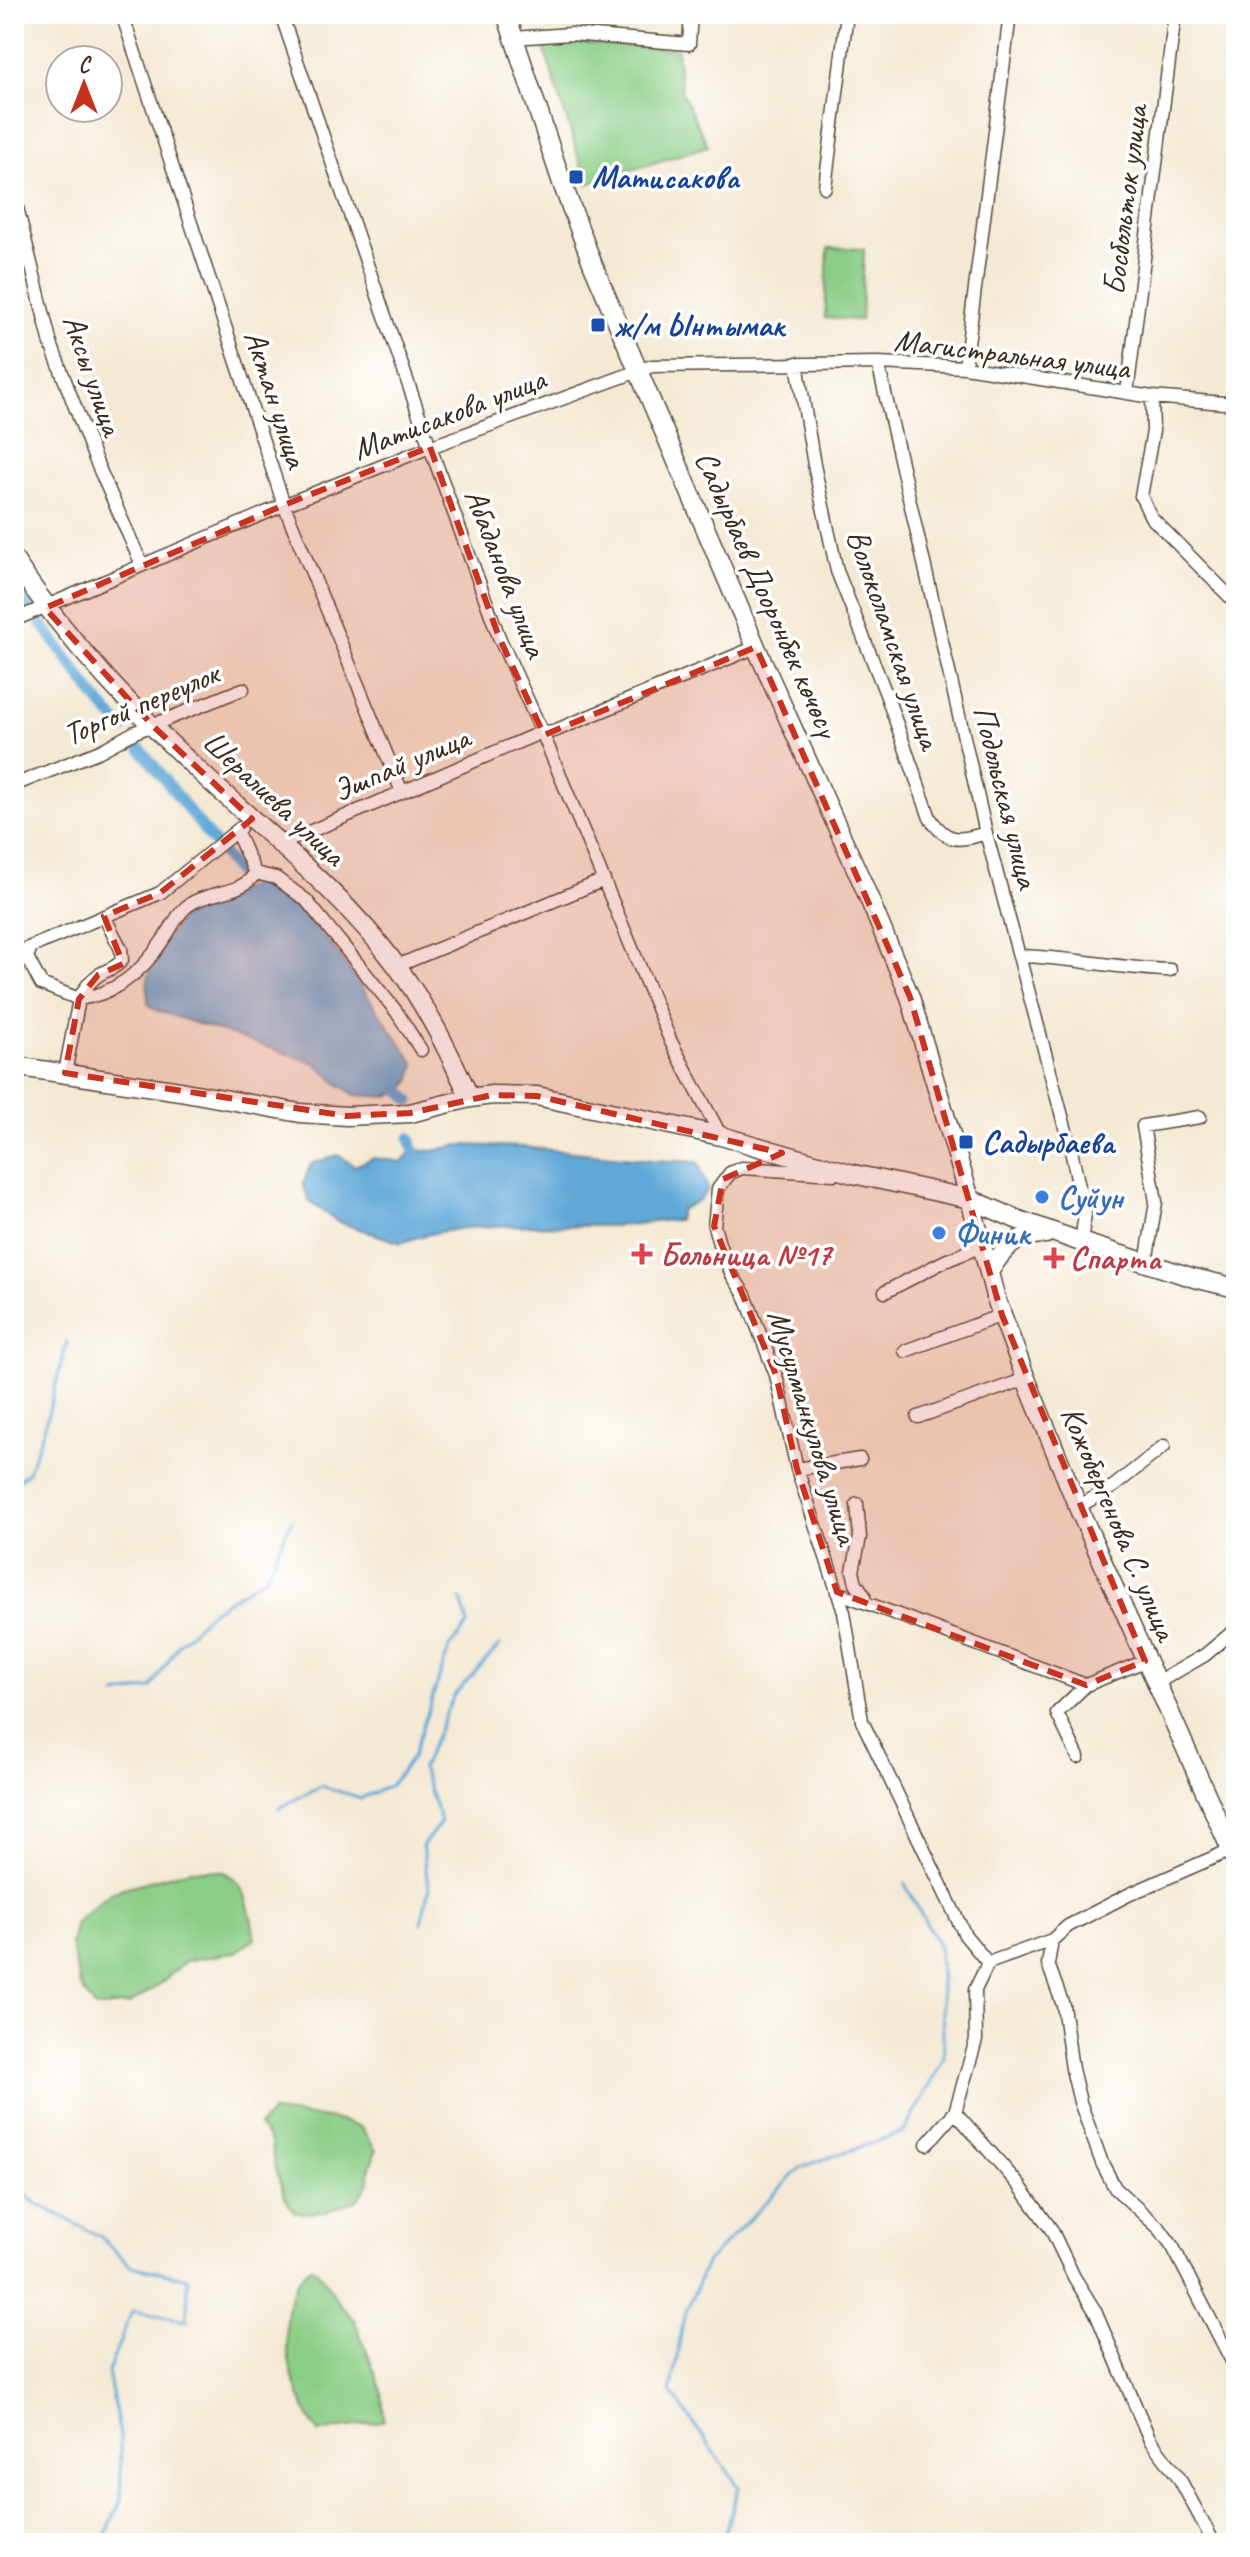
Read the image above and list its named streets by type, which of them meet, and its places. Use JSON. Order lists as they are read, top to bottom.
{
  "streets": {
    "main road": ["Садырбаев Дооронбек көчөсү", "Шералиева улица", "Кожобергенова С. улица"],
    "street": [
      "Босбольток улица",
      "Магистральная улица",
      "Аксы улица",
      "Актан улица",
      "Матисакова улица",
      "Абаданова улица",
      "Волоколамская улица",
      "Торгой переулок",
      "Эшпай улица",
      "Подольская улица",
      "Мусулманкулова улица"
    ]
  },
  "crossings": [
    ["Босбольток улица", "Магистральная улица"],
    ["Магистральная улица", "Матисакова улица"],
    ["Магистральная улица", "Садырбаев Дооронбек көчөсү"],
    ["Магистральная улица", "Волоколамская улица"],
    ["Магистральная улица", "Подольская улица"],
    ["Аксы улица", "Матисакова улица"],
    ["Актан улица", "Матисакова улица"],
    ["Актан улица", "Эшпай улица"],
    ["Матисакова улица", "Абаданова улица"],
    ["Матисакова улица", "Садырбаев Дооронбек көчөсү"],
    ["Матисакова улица", "Шералиева улица"],
    ["Абаданова улица", "Эшпай улица"],
    ["Садырбаев Дооронбек көчөсү", "Эшпай улица"],
    ["Садырбаев Дооронбек көчөсү", "Кожобергенова С. улица"],
    ["Волоколамская улица", "Подольская улица"],
    ["Торгой переулок", "Шералиева улица"],
    ["Эшпай улица", "Шералиева улица"]
  ],
  "places": {
    "transit": ["Матисакова", "ж/м Ынтымак", "Садырбаева"],
    "other": ["Суйун", "Финик"],
    "health": ["Больница №17", "Спарта"]
  },
  "north": "top"
}
